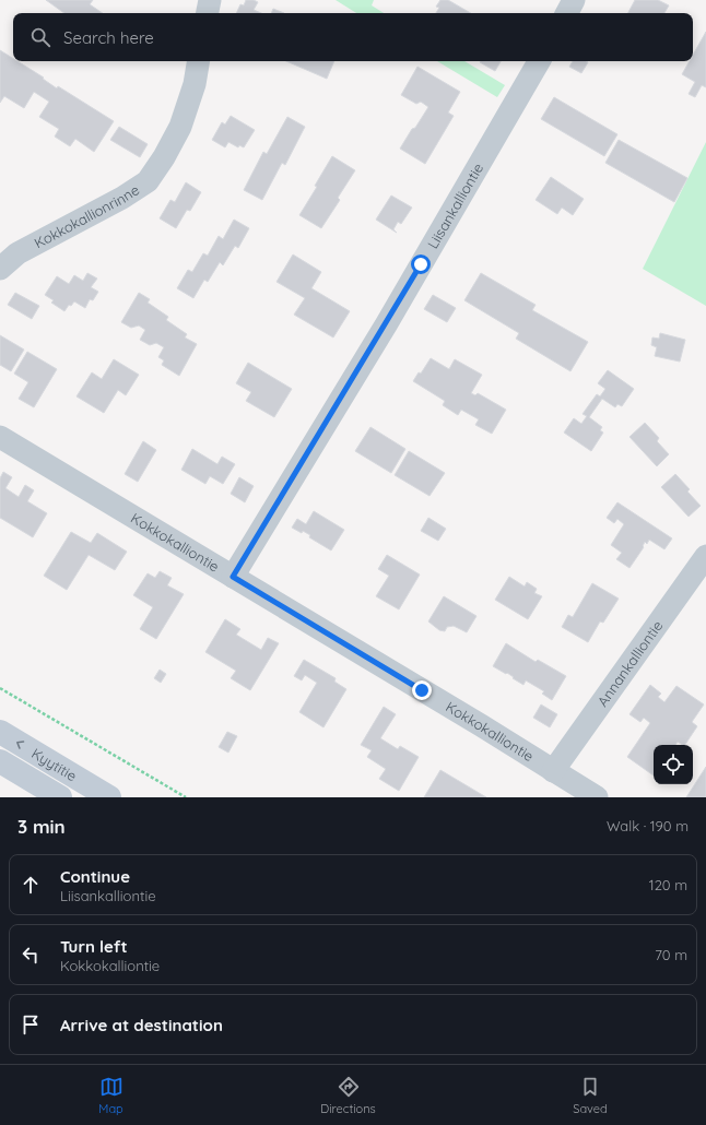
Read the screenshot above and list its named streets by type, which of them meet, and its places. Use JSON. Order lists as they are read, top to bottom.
{
  "streets": {
    "main road": ["Kyytitie"],
    "street": [
      "Liisankalliontie",
      "Kokkokallionrinne",
      "Kokkokalliontie",
      "Annankalliontie"
    ]
  },
  "crossings": [
    ["Liisankalliontie", "Kokkokalliontie"],
    ["Kokkokalliontie", "Annankalliontie"]
  ],
  "page": {
    "search": "Search here",
    "heading": ["3 min", "Walk · 190 m"],
    "list": [
      ["Continue", "Liisankalliontie", "120 m"],
      ["Turn left", "Kokkokalliontie", "70 m"],
      "Arrive at destination"
    ],
    "nav": ["Map", "Directions", "Saved"]
  }
}
